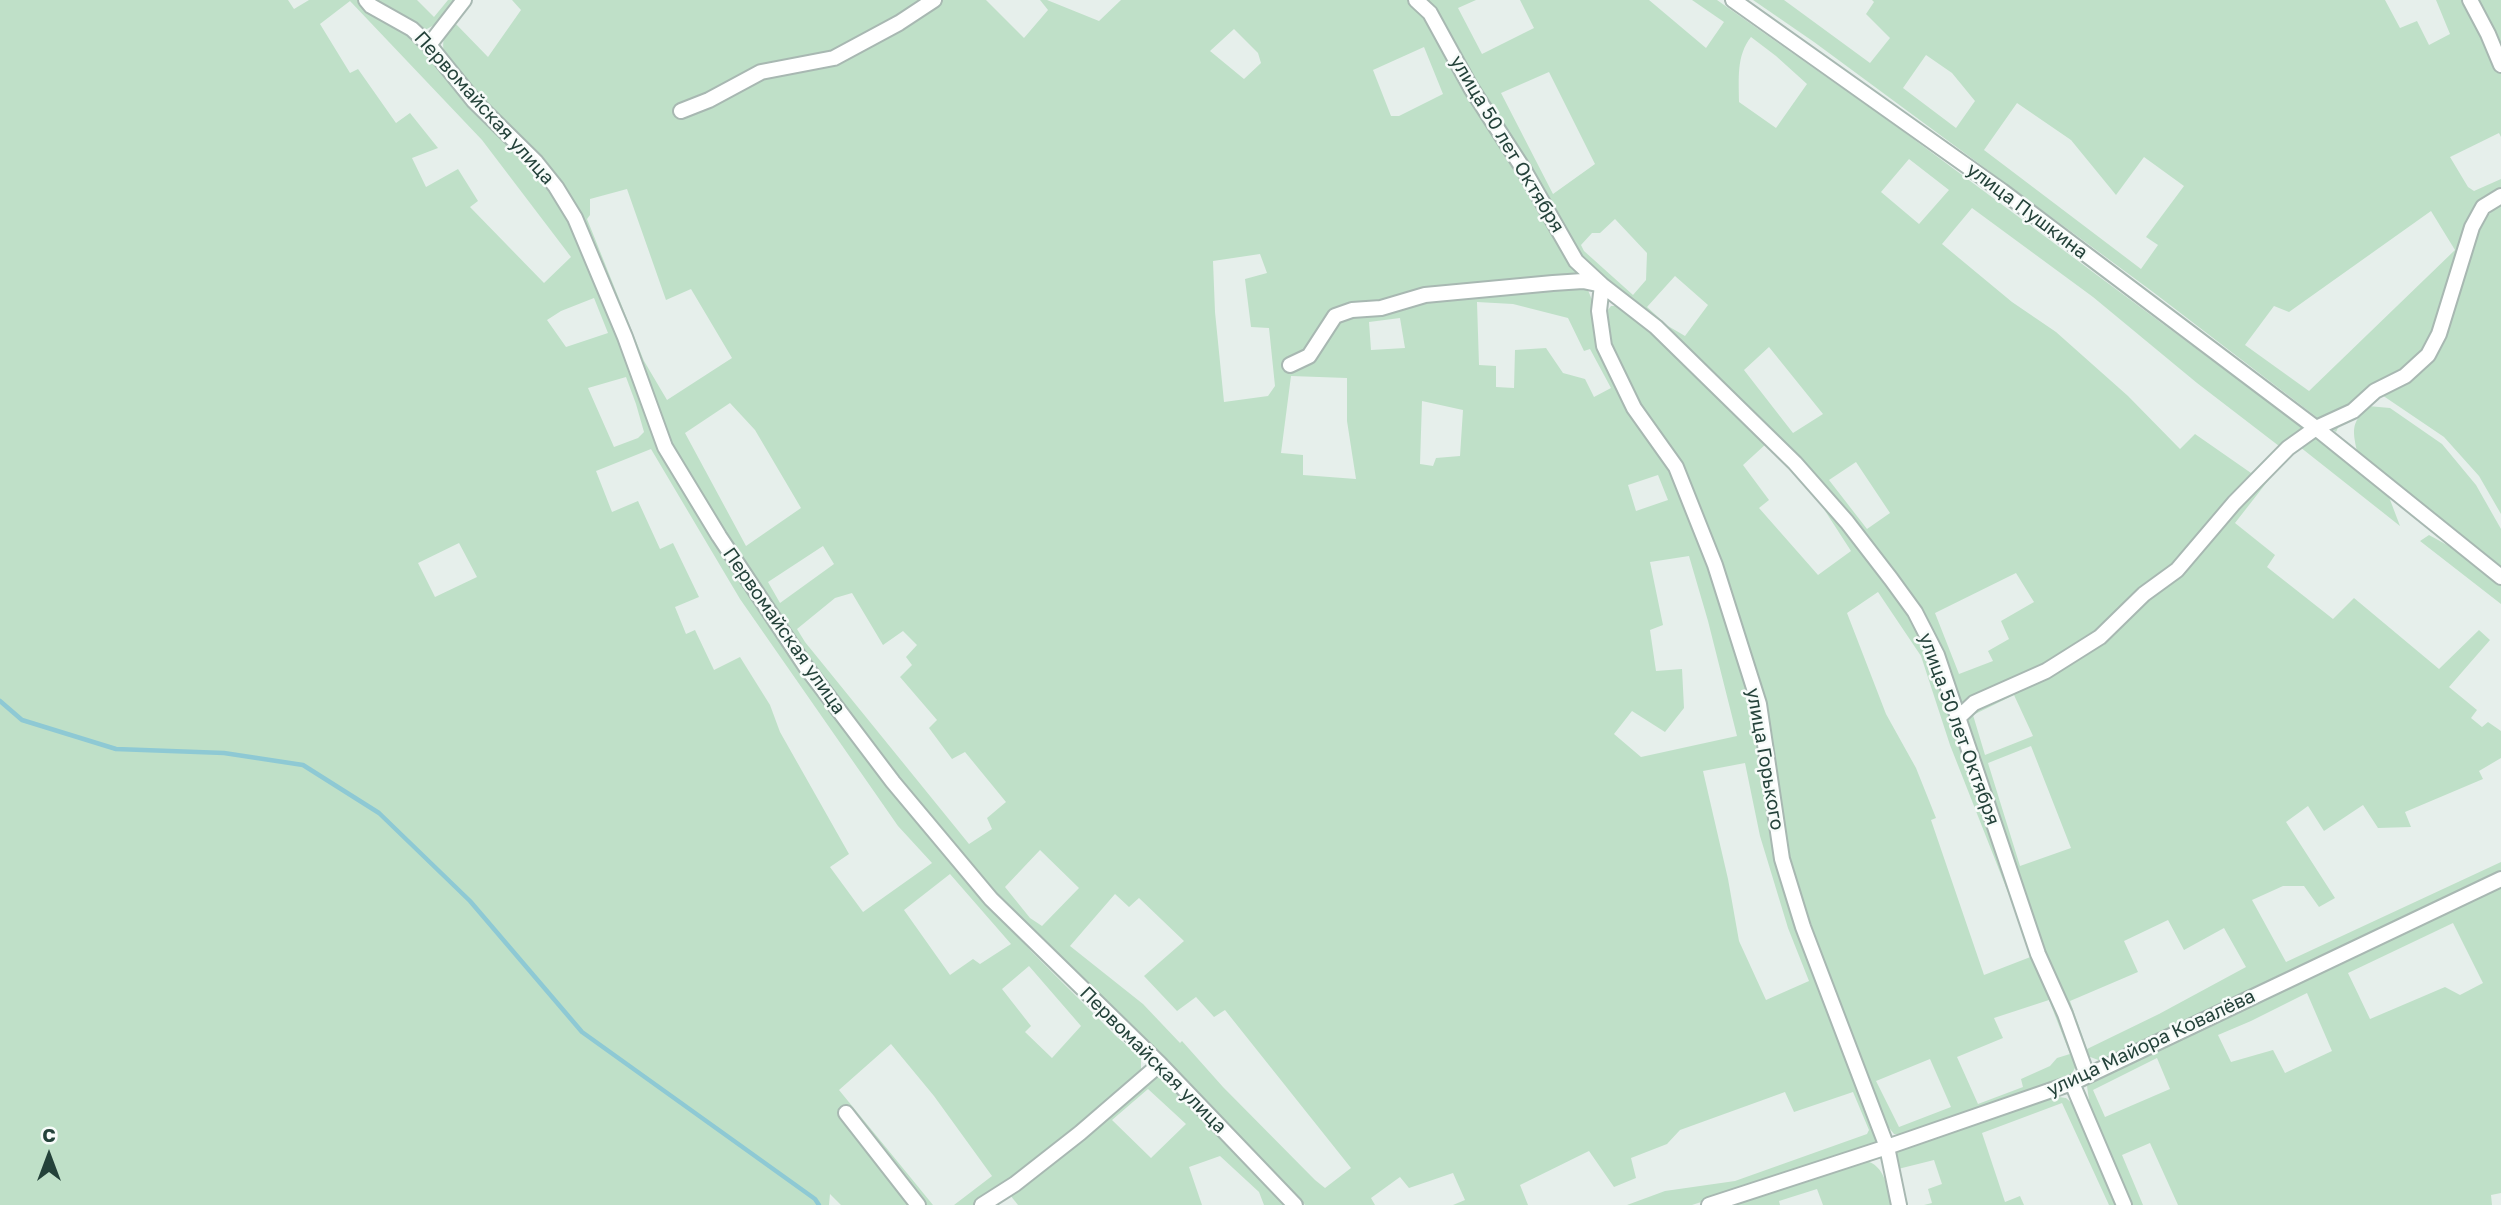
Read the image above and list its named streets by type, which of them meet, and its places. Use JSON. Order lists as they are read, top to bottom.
{
  "streets": {
    "street": [
      "Первомайская улица",
      "улица 50 лет Октября",
      "улица Пушкина",
      "улица Горького",
      "улица Майора Ковалёва"
    ]
  },
  "crossings": [
    ["улица 50 лет Октября", "улица Горького"],
    ["улица 50 лет Октября", "улица Майора Ковалёва"],
    ["улица Горького", "улица Майора Ковалёва"]
  ],
  "north": "top"
}
